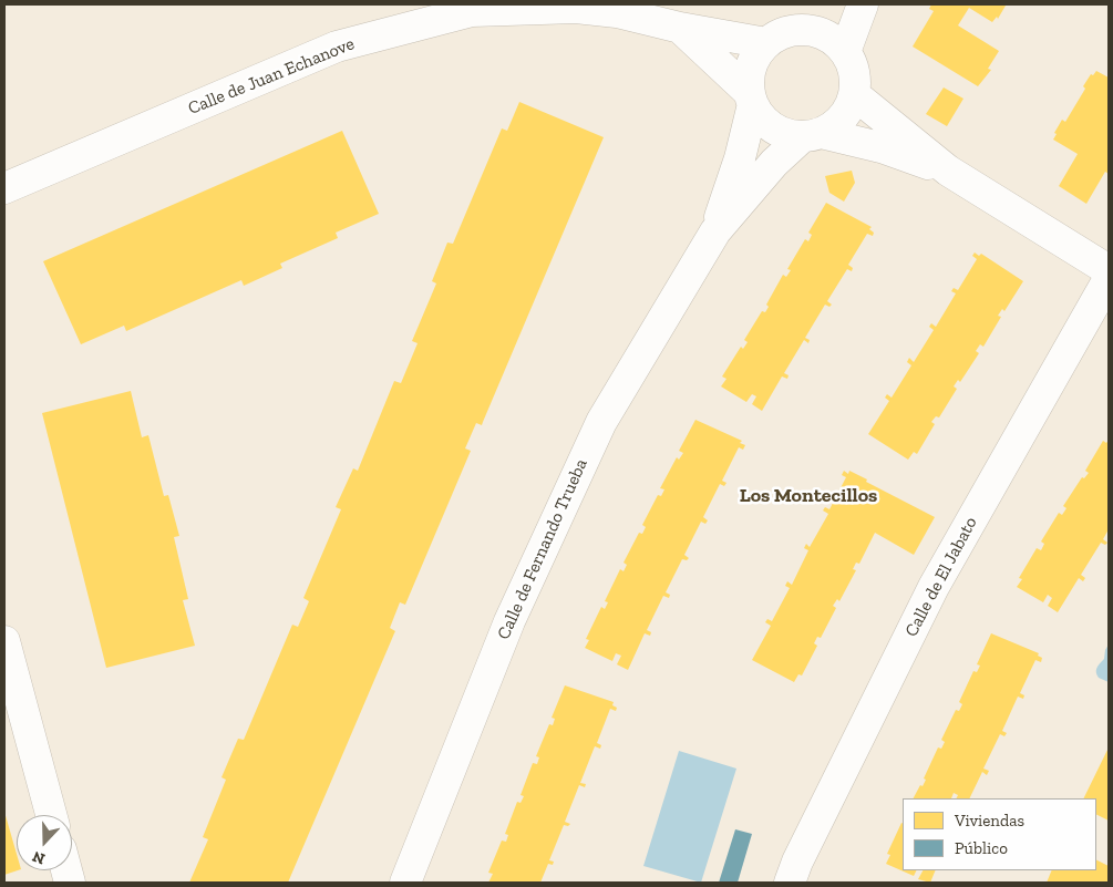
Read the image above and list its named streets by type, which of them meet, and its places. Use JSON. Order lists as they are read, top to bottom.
{
  "streets": {
    "street": ["Calle de Juan Echanove", "Calle de Fernando Trueba", "Calle de El Jabato"]
  },
  "crossings": [
    ["Calle de Juan Echanove", "Calle de Fernando Trueba"]
  ],
  "districts": ["Los Montecillos"],
  "legend": ["Viviendas", "Público"],
  "north": "bottom"
}
